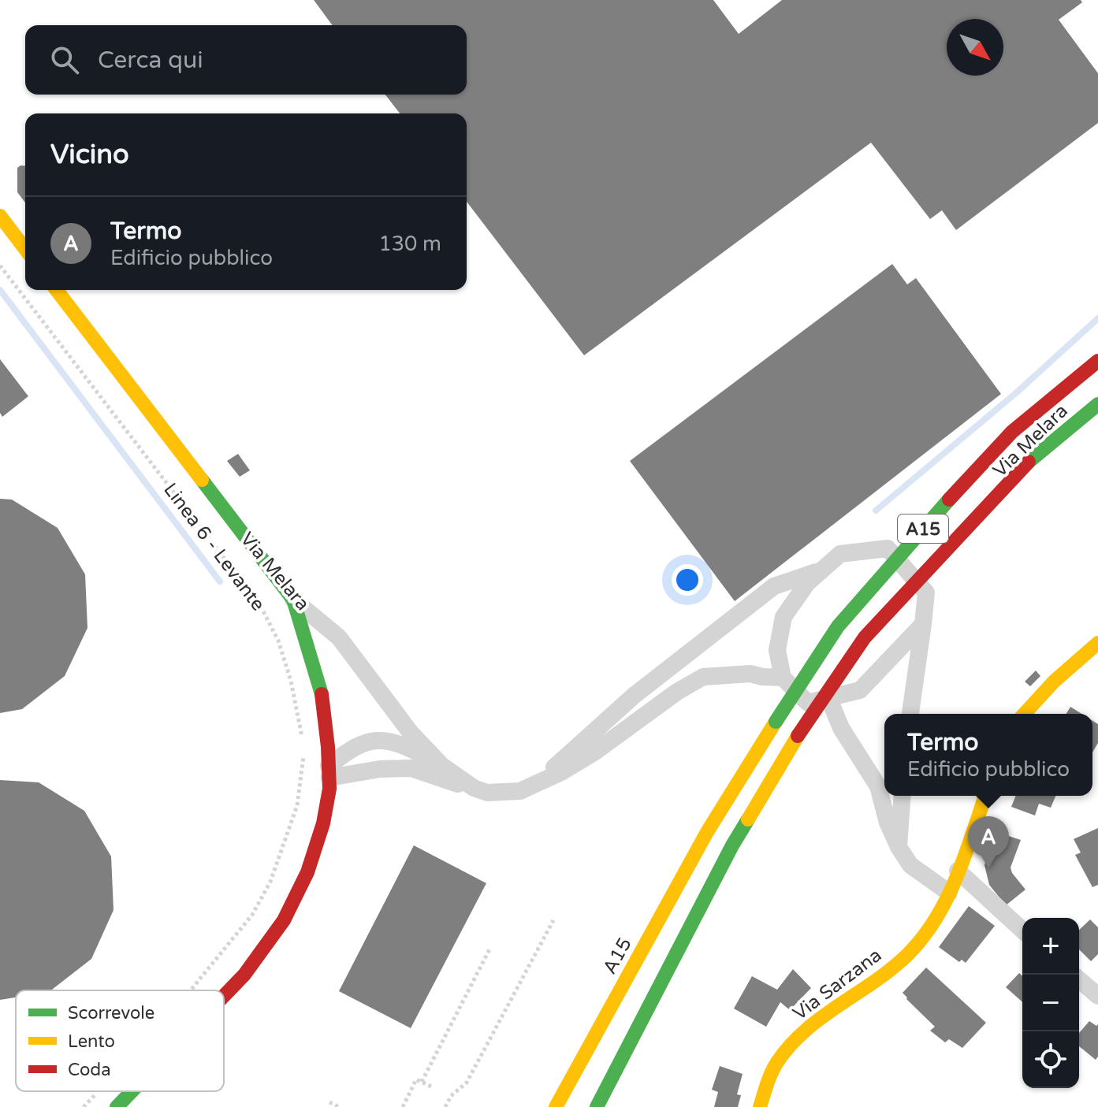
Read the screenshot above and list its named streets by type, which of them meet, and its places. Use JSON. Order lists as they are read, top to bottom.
{
  "streets": {
    "main road": ["Via Melara", "A15", "Via Sarzana"],
    "path": ["Linea 6 - Levante"]
  },
  "legend": ["Scorrevole", "Lento", "Coda"],
  "north": "bottom right",
  "page": {
    "search": "Cerca qui",
    "heading": "Vicino",
    "list": [
      {
        "mark": "A",
        "name": "Termo",
        "note": "Edificio pubblico",
        "value": "130 m"
      }
    ],
    "popup": ["Termo", "Edificio pubblico"],
    "pins": "A",
    "map_buttons": ["+", "−"]
  }
}
